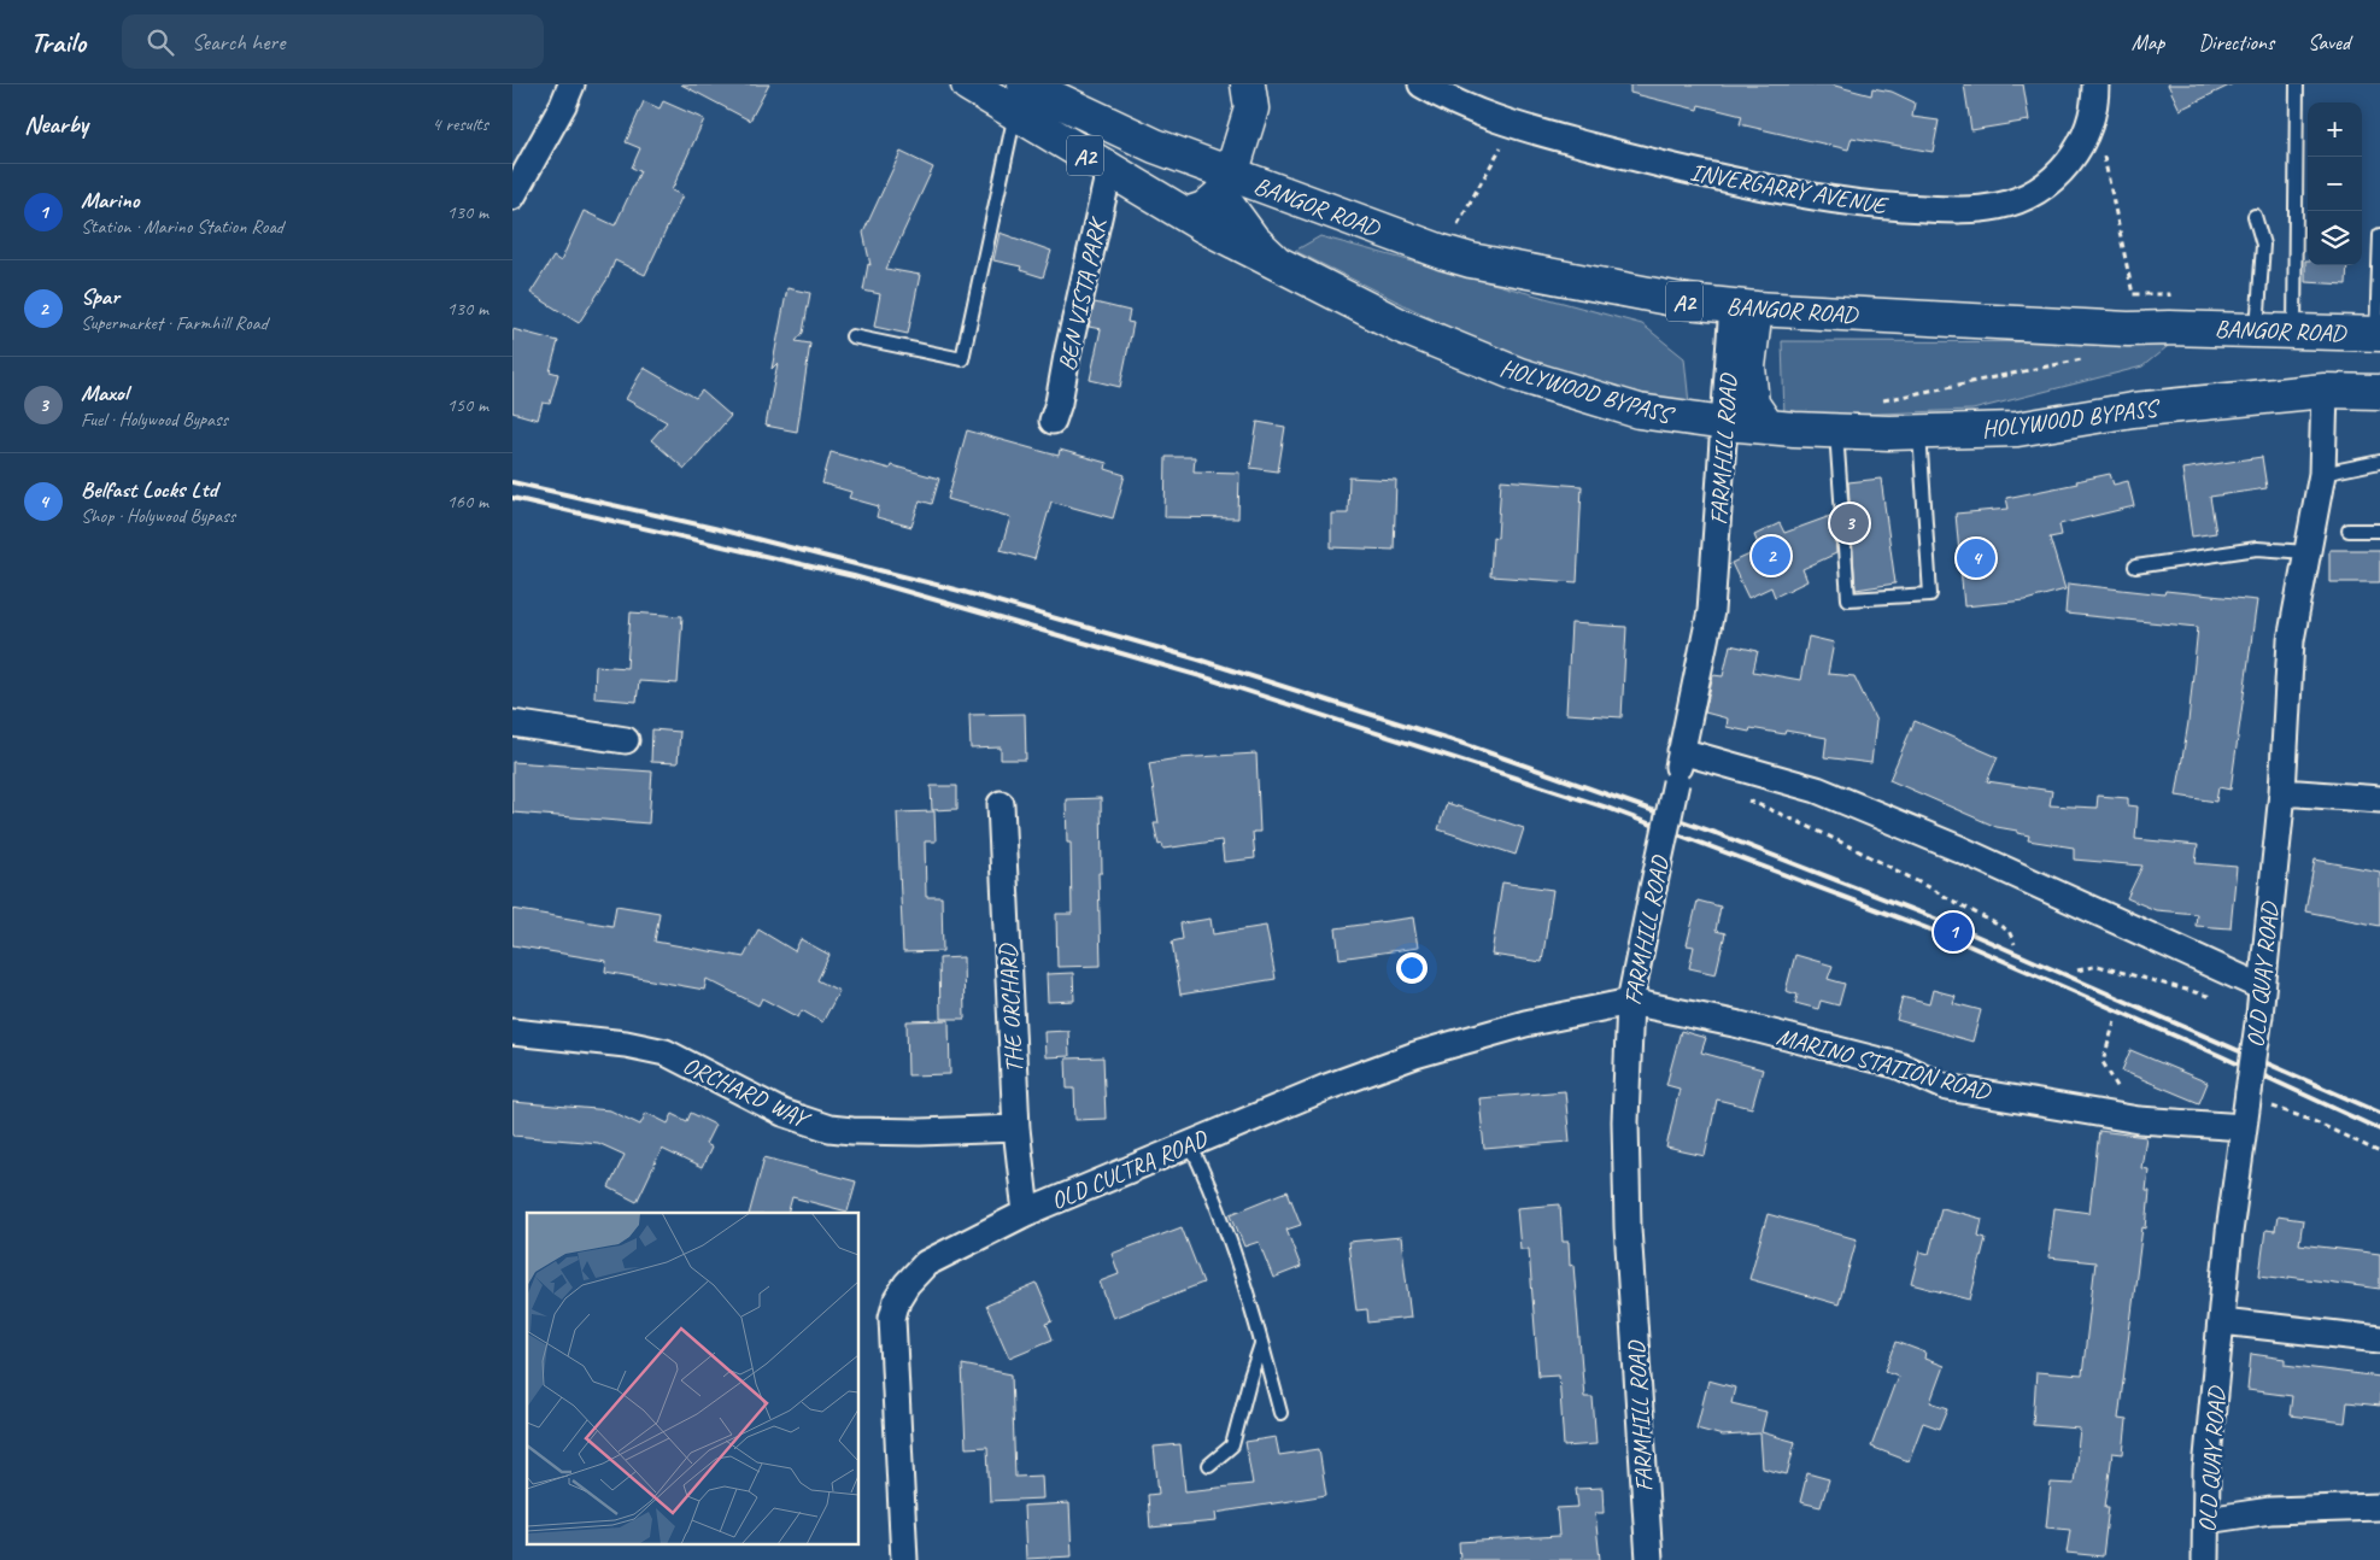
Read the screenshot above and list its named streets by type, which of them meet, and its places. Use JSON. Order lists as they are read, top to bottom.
{
  "streets": {
    "main road": ["A2", "BANGOR ROAD", "HOLYWOOD BYPASS"],
    "street": [
      "INVERGARRY AVENUE",
      "BEN VISTA PARK",
      "FARMHILL ROAD",
      "OLD QUAY ROAD",
      "THE ORCHARD",
      "MARINO STATION ROAD",
      "ORCHARD WAY",
      "OLD CULTRA ROAD"
    ]
  },
  "crossings": [
    ["BANGOR ROAD", "HOLYWOOD BYPASS"],
    ["BANGOR ROAD", "FARMHILL ROAD"],
    ["BEN VISTA PARK", "HOLYWOOD BYPASS"],
    ["HOLYWOOD BYPASS", "FARMHILL ROAD"],
    ["HOLYWOOD BYPASS", "OLD QUAY ROAD"],
    ["FARMHILL ROAD", "MARINO STATION ROAD"],
    ["FARMHILL ROAD", "OLD CULTRA ROAD"],
    ["OLD QUAY ROAD", "MARINO STATION ROAD"],
    ["THE ORCHARD", "ORCHARD WAY"],
    ["THE ORCHARD", "OLD CULTRA ROAD"],
    ["MARINO STATION ROAD", "OLD CULTRA ROAD"]
  ],
  "page": {
    "header": "Trailo",
    "search": "Search here",
    "nav": ["Map", "Directions", "Saved"],
    "heading": ["Nearby", "4 results"],
    "map_buttons": ["+", "−"],
    "list": [
      {
        "mark": "1",
        "name": "Marino",
        "note": "Station · Marino Station Road",
        "value": "130 m"
      },
      {
        "mark": "2",
        "name": "Spar",
        "note": "Supermarket · Farmhill Road",
        "value": "130 m"
      },
      {
        "mark": "3",
        "name": "Maxol",
        "note": "Fuel · Holywood Bypass",
        "value": "150 m"
      },
      {
        "mark": "4",
        "name": "Belfast Locks Ltd",
        "note": "Shop · Holywood Bypass",
        "value": "160 m"
      }
    ],
    "pins": [
      "3",
      "2",
      "4",
      "1"
    ]
  }
}
